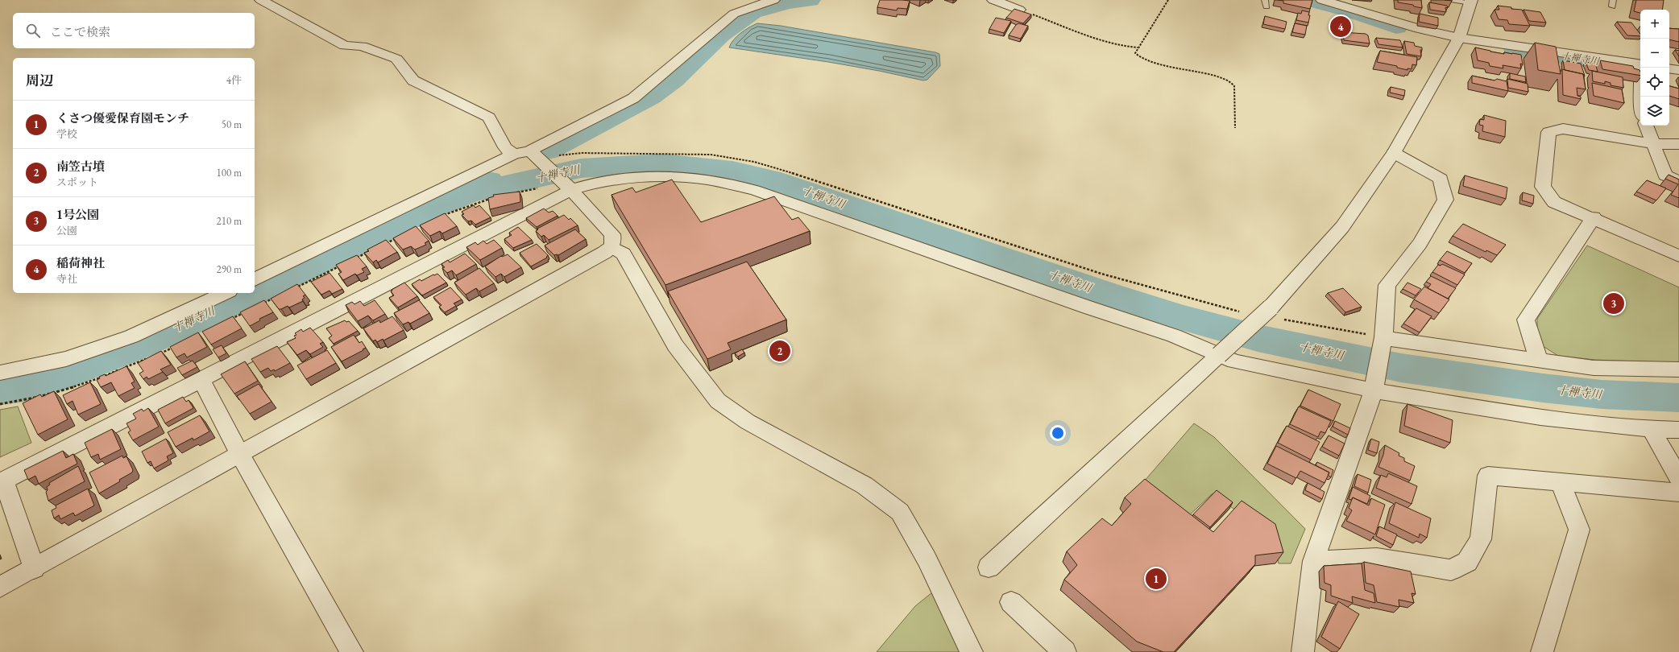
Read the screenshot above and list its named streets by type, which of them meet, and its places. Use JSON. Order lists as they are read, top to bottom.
{
  "water": ["十禅寺川"],
  "page": {
    "map_buttons": ["+", "−"],
    "search": "ここで検索",
    "pins": [
      "4",
      "3",
      "2",
      "1"
    ],
    "heading": ["周辺", "4件"],
    "list": [
      {
        "mark": "1",
        "name": "くさつ優愛保育園モンチ",
        "note": "学校",
        "value": "50 m"
      },
      {
        "mark": "2",
        "name": "南笠古墳",
        "note": "スポット",
        "value": "100 m"
      },
      {
        "mark": "3",
        "name": "1号公園",
        "note": "公園",
        "value": "210 m"
      },
      {
        "mark": "4",
        "name": "稲荷神社",
        "note": "寺社",
        "value": "290 m"
      }
    ]
  }
}
